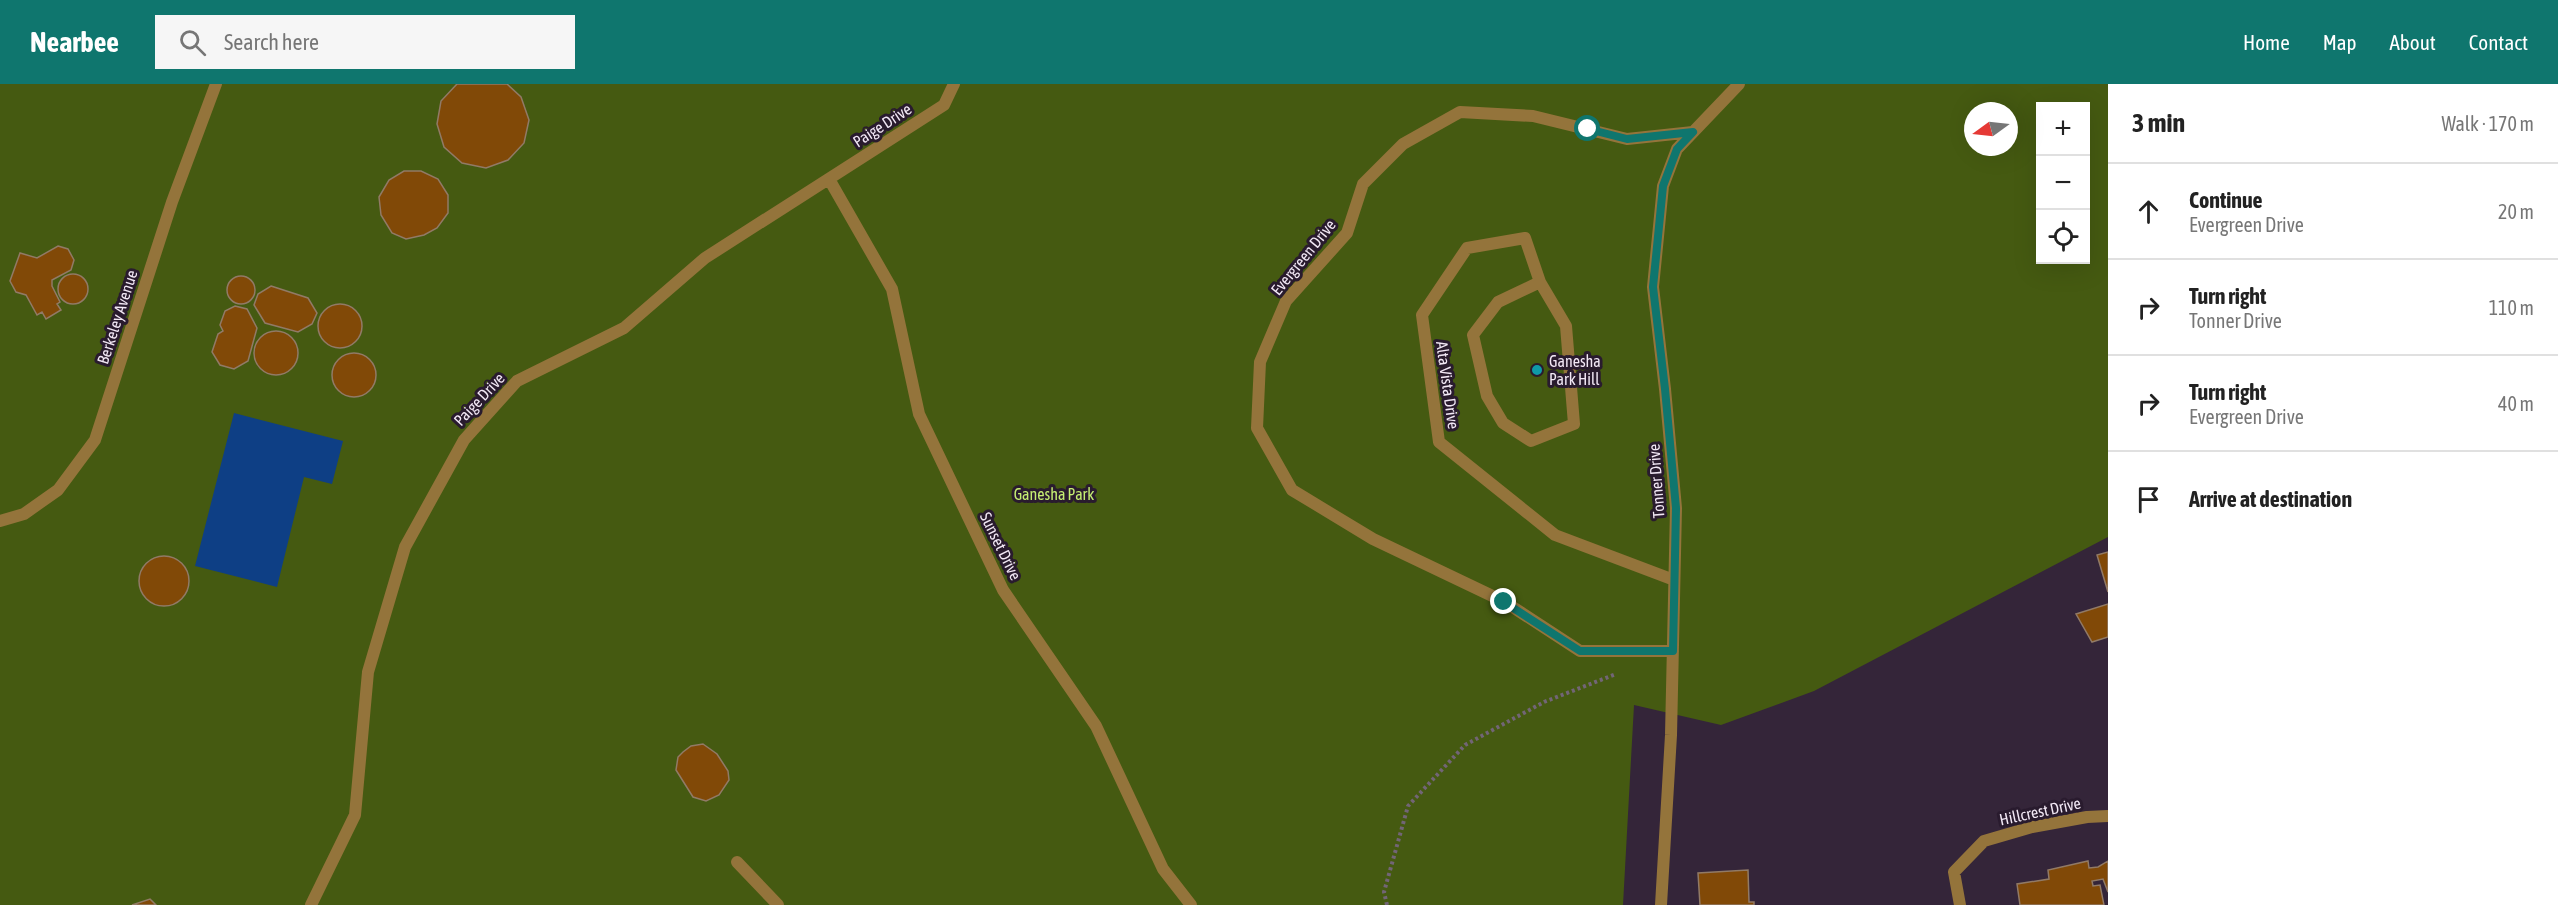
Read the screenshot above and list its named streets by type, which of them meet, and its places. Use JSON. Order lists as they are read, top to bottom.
{
  "streets": {
    "street": [
      "Paige Drive",
      "Evergreen Drive",
      "Berkeley Avenue",
      "Alta Vista Drive",
      "Tonner Drive",
      "Sunset Drive",
      "Hillcrest Drive"
    ]
  },
  "crossings": [
    ["Paige Drive", "Sunset Drive"],
    ["Evergreen Drive", "Tonner Drive"],
    ["Alta Vista Drive", "Tonner Drive"]
  ],
  "parks": ["Ganesha Park"],
  "places": ["Ganesha Park Hill"],
  "north": "left",
  "page": {
    "header": "Nearbee",
    "search": "Search here",
    "nav": [
      "Home",
      "Map",
      "About",
      "Contact"
    ],
    "heading": ["3 min", "Walk · 170 m"],
    "map_buttons": ["+", "−"],
    "list": [
      ["Continue", "Evergreen Drive", "20 m"],
      ["Turn right", "Tonner Drive", "110 m"],
      ["Turn right", "Evergreen Drive", "40 m"],
      "Arrive at destination"
    ]
  }
}
